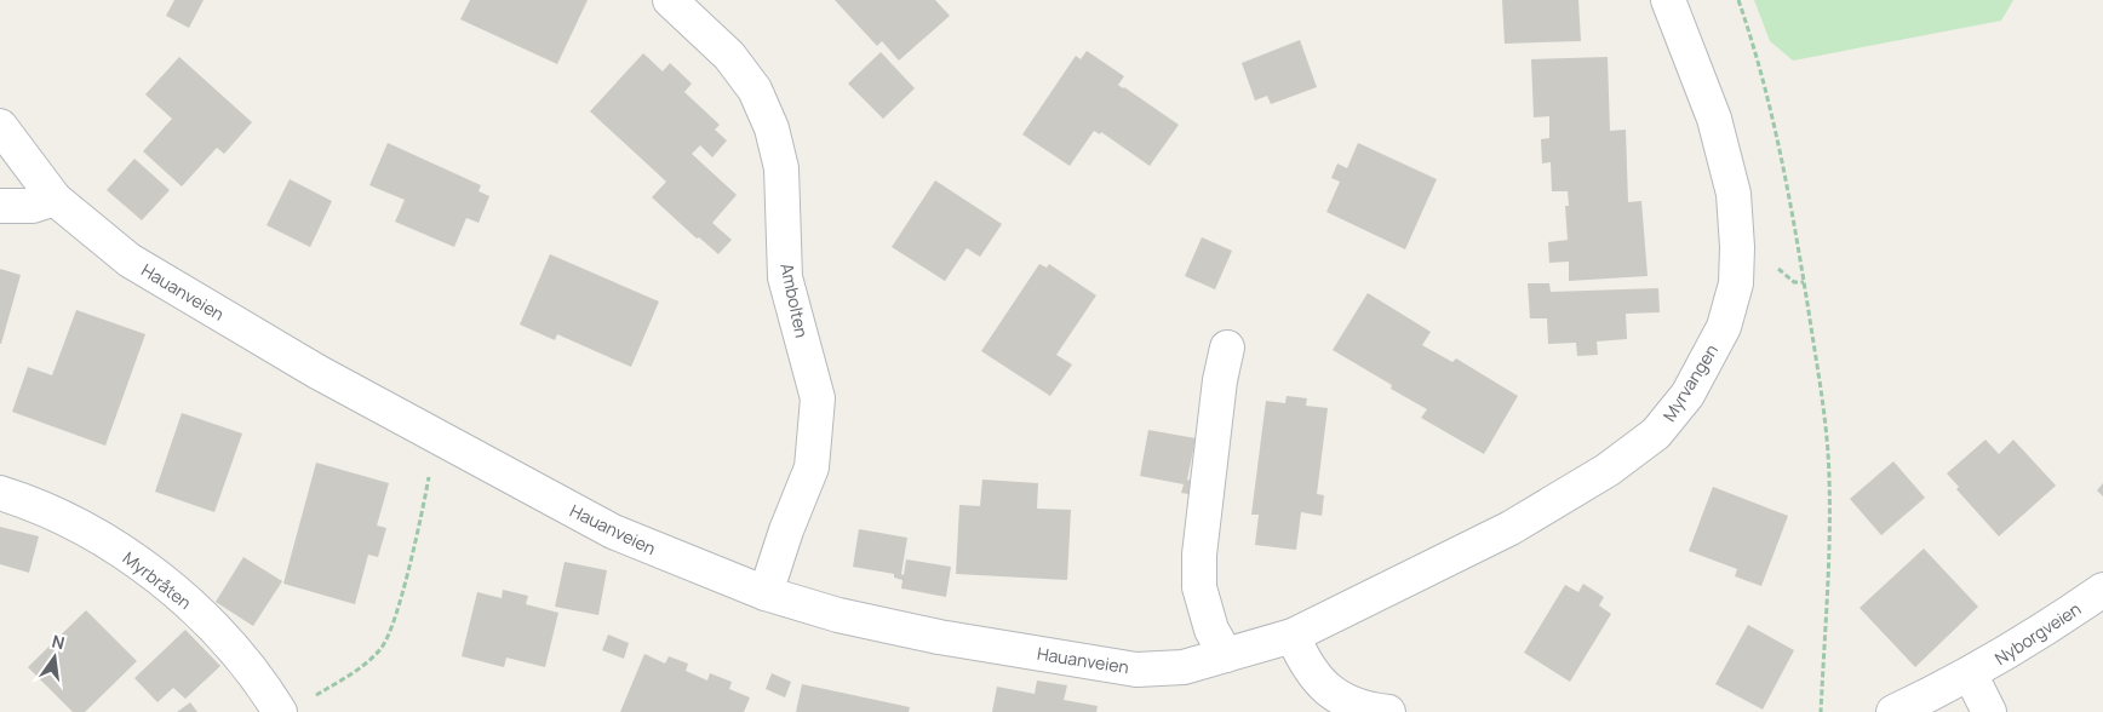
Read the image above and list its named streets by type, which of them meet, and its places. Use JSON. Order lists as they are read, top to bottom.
{
  "streets": {
    "street": [
      "Hauanveien",
      "Ambolten",
      "Myrvangen",
      "Myrbråten",
      "Nyborgveien"
    ]
  },
  "crossings": [
    ["Hauanveien", "Ambolten"],
    ["Hauanveien", "Myrvangen"]
  ],
  "north": "top"
}
